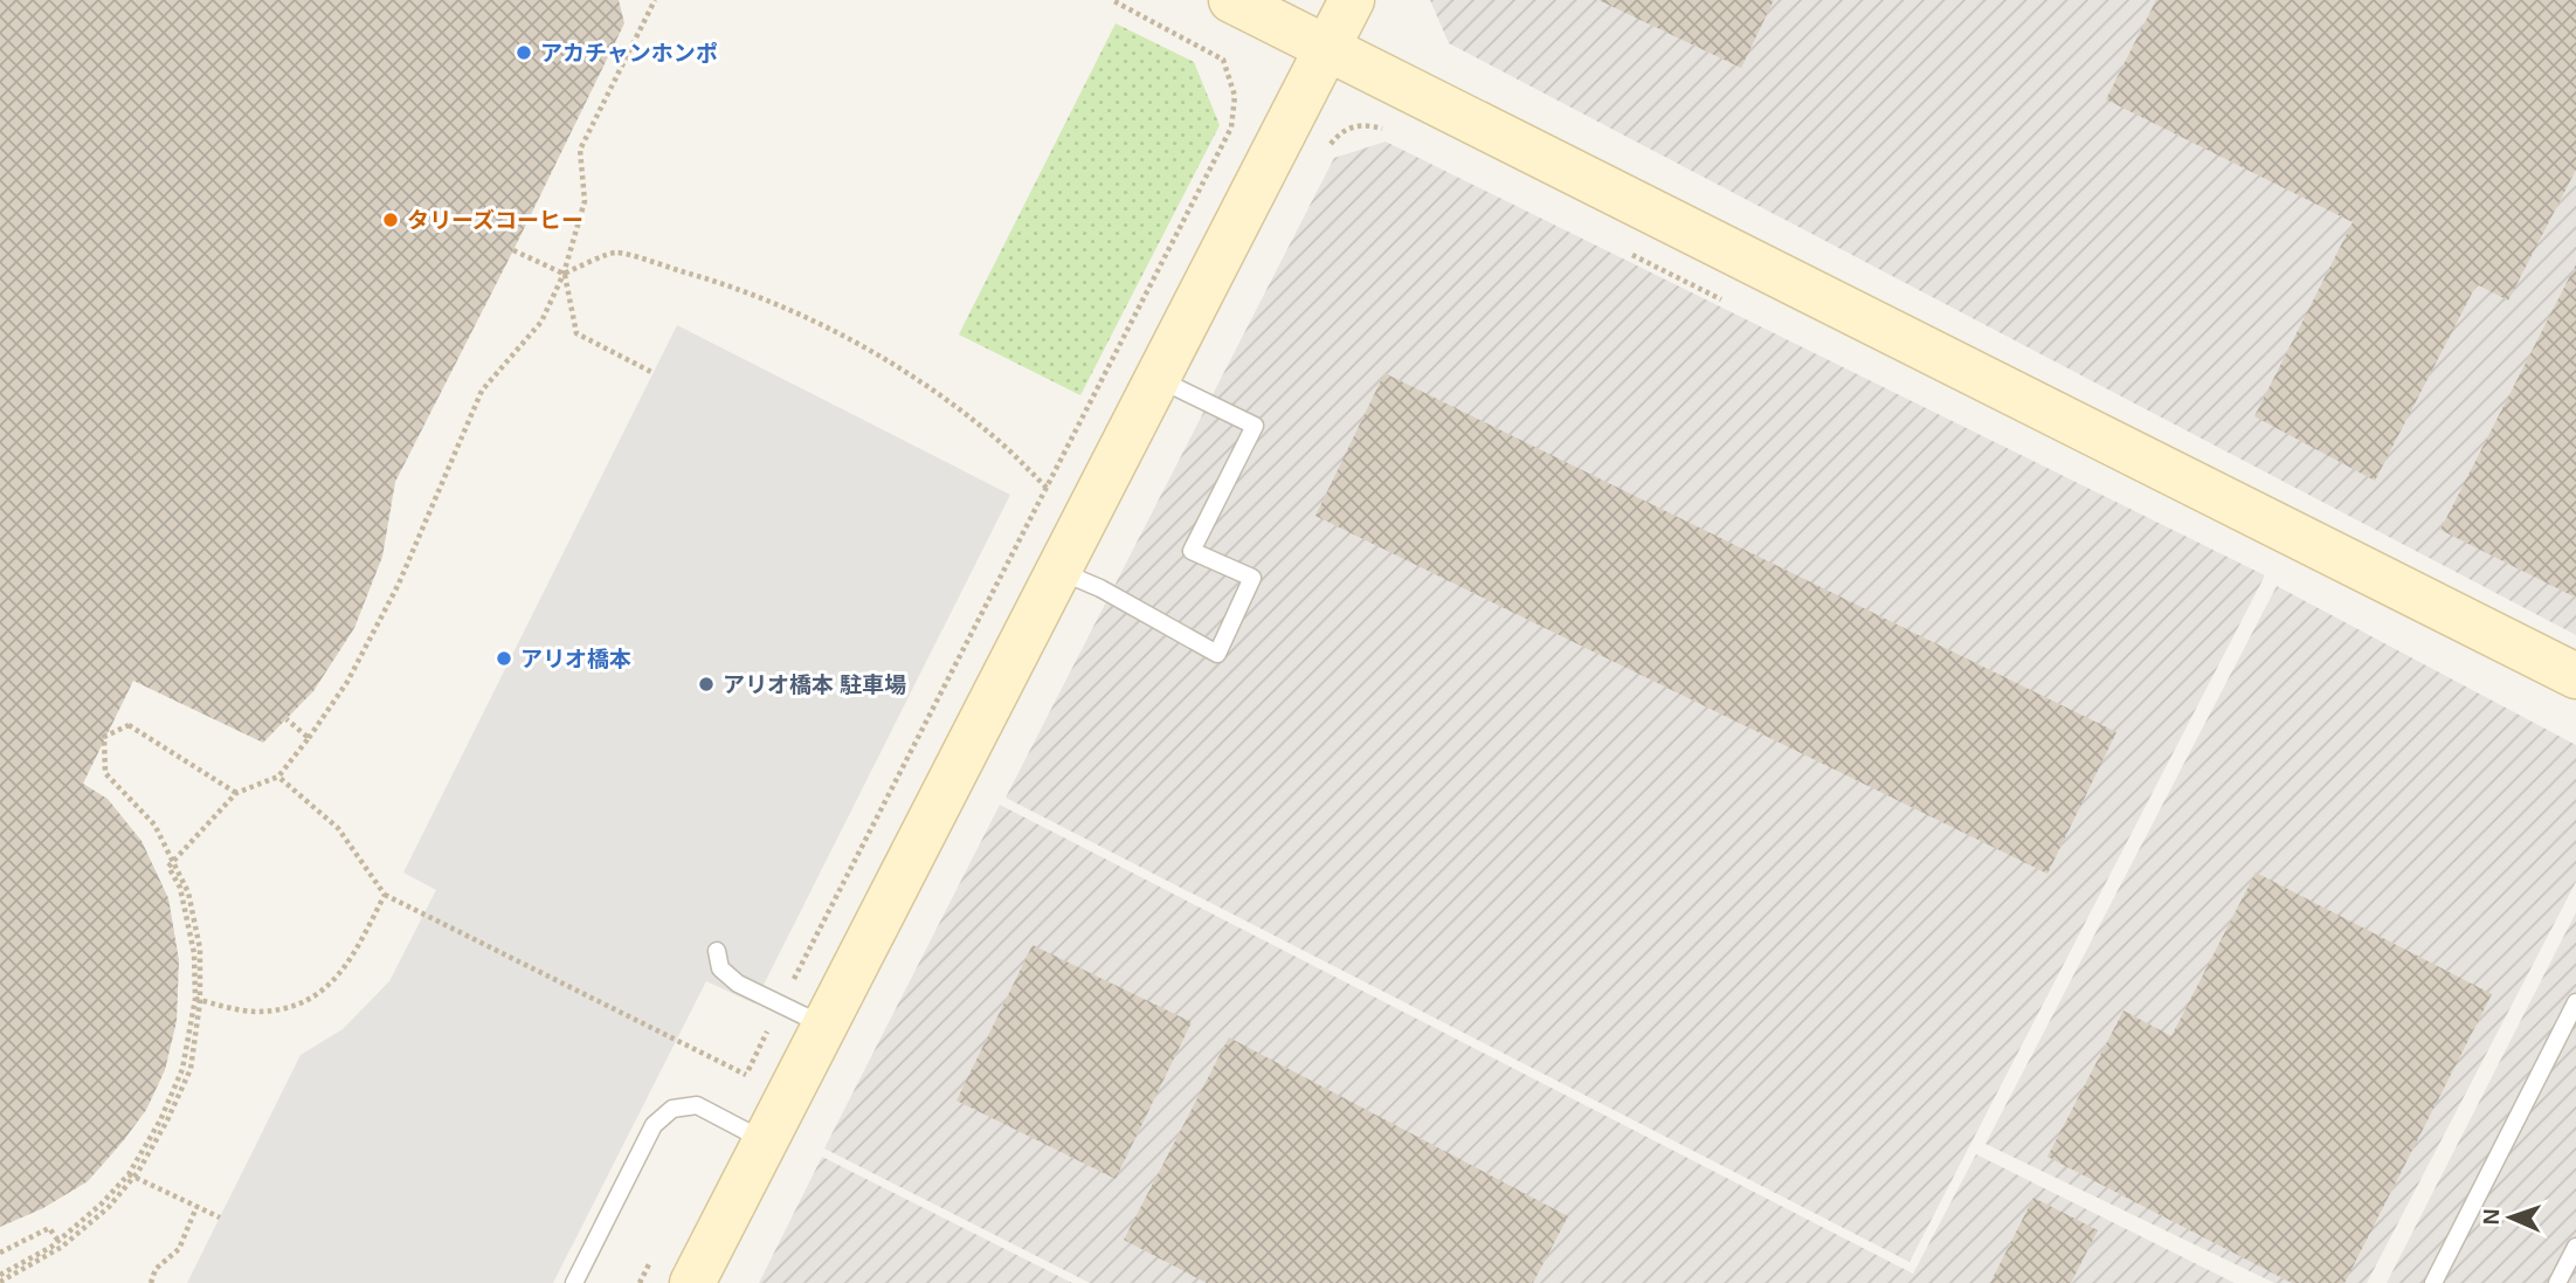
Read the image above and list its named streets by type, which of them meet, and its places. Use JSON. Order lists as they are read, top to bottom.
{
  "places": [
    "アカチャンホンポ",
    "タリーズコーヒー",
    "アリオ橋本",
    "アリオ橋本 駐車場"
  ],
  "north": "left"
}
